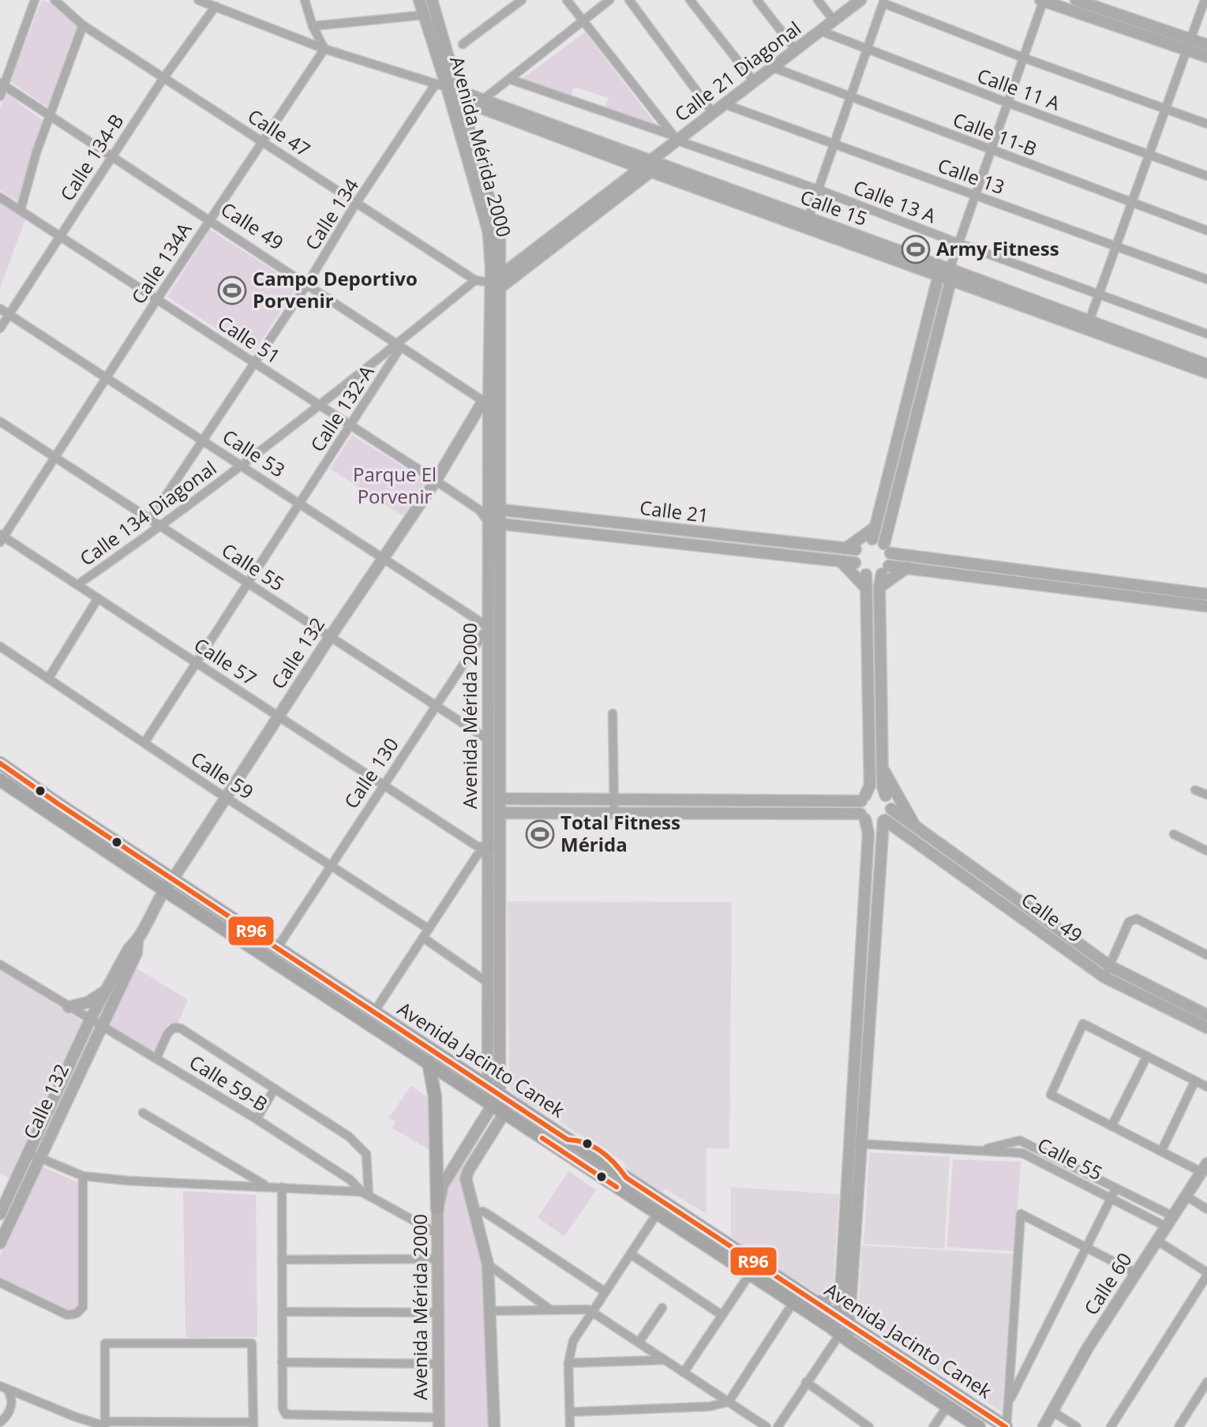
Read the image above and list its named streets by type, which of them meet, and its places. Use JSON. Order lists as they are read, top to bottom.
{
  "streets": {
    "main road": ["Avenida Jacinto Canek"],
    "street": [
      "Calle 21 Diagonal",
      "Calle 11 A",
      "Calle 47",
      "Calle 11-B",
      "Avenida Mérida 2000",
      "Calle 134-B",
      "Calle 13",
      "Calle 13 A",
      "Calle 15",
      "Calle 134",
      "Calle 49",
      "Calle 134A",
      "Calle 51",
      "Calle 132-A",
      "Calle 53",
      "Calle 21",
      "Calle 134 Diagonal",
      "Calle 55",
      "Calle 132",
      "Calle 57",
      "Calle 130",
      "Calle 59",
      "Calle 59-B",
      "Calle 60"
    ]
  },
  "crossings": [
    ["Calle 21 Diagonal", "Calle 11 A"],
    ["Calle 21 Diagonal", "Calle 47"],
    ["Calle 21 Diagonal", "Calle 11-B"],
    ["Calle 21 Diagonal", "Avenida Mérida 2000"],
    ["Calle 21 Diagonal", "Calle 13"],
    ["Calle 21 Diagonal", "Calle 13 A"],
    ["Calle 21 Diagonal", "Calle 15"],
    ["Calle 47", "Avenida Mérida 2000"],
    ["Calle 47", "Calle 134-B"],
    ["Calle 47", "Calle 134"],
    ["Calle 47", "Calle 134A"],
    ["Calle 47", "Calle 134 Diagonal"],
    ["Avenida Mérida 2000", "Calle 15"],
    ["Avenida Mérida 2000", "Calle 134"],
    ["Avenida Mérida 2000", "Calle 49"],
    ["Avenida Mérida 2000", "Calle 51"],
    ["Avenida Mérida 2000", "Calle 53"],
    ["Avenida Mérida 2000", "Calle 21"],
    ["Avenida Mérida 2000", "Calle 55"],
    ["Avenida Mérida 2000", "Calle 132"],
    ["Avenida Mérida 2000", "Calle 57"],
    ["Avenida Mérida 2000", "Calle 130"],
    ["Avenida Mérida 2000", "Avenida Jacinto Canek"],
    ["Avenida Mérida 2000", "Calle 59-B"],
    ["Calle 134-B", "Calle 49"],
    ["Calle 134-B", "Calle 51"],
    ["Calle 134-B", "Calle 53"],
    ["Calle 134", "Calle 49"],
    ["Calle 134", "Calle 51"],
    ["Calle 134", "Calle 53"],
    ["Calle 134", "Calle 55"],
    ["Calle 49", "Calle 134A"],
    ["Calle 49", "Calle 132-A"],
    ["Calle 49", "Calle 134 Diagonal"],
    ["Calle 49", "Calle 132"],
    ["Calle 134A", "Calle 51"],
    ["Calle 134A", "Calle 53"],
    ["Calle 134A", "Calle 55"],
    ["Calle 134A", "Calle 57"],
    ["Calle 51", "Calle 132-A"],
    ["Calle 51", "Calle 21"],
    ["Calle 51", "Calle 134 Diagonal"],
    ["Calle 51", "Calle 132"],
    ["Calle 132-A", "Calle 53"],
    ["Calle 132-A", "Calle 134 Diagonal"],
    ["Calle 132-A", "Calle 55"],
    ["Calle 132-A", "Calle 57"],
    ["Calle 132-A", "Calle 59"],
    ["Calle 53", "Calle 134 Diagonal"],
    ["Calle 53", "Calle 132"],
    ["Calle 53", "Calle 130"],
    ["Calle 134 Diagonal", "Calle 55"],
    ["Calle 134 Diagonal", "Calle 57"],
    ["Calle 55", "Calle 132"],
    ["Calle 55", "Calle 130"],
    ["Calle 55", "Calle 60"],
    ["Calle 132", "Calle 57"],
    ["Calle 132", "Calle 59"],
    ["Calle 132", "Avenida Jacinto Canek"],
    ["Calle 132", "Calle 59-B"],
    ["Calle 57", "Calle 130"],
    ["Calle 130", "Calle 59"],
    ["Calle 130", "Avenida Jacinto Canek"]
  ],
  "parks": ["Parque El Porvenir"],
  "places": {
    "sports": ["Army Fitness", "Campo Deportivo Porvenir", "Total Fitness Mérida"]
  },
  "lines": ["transit line R96"]
}
